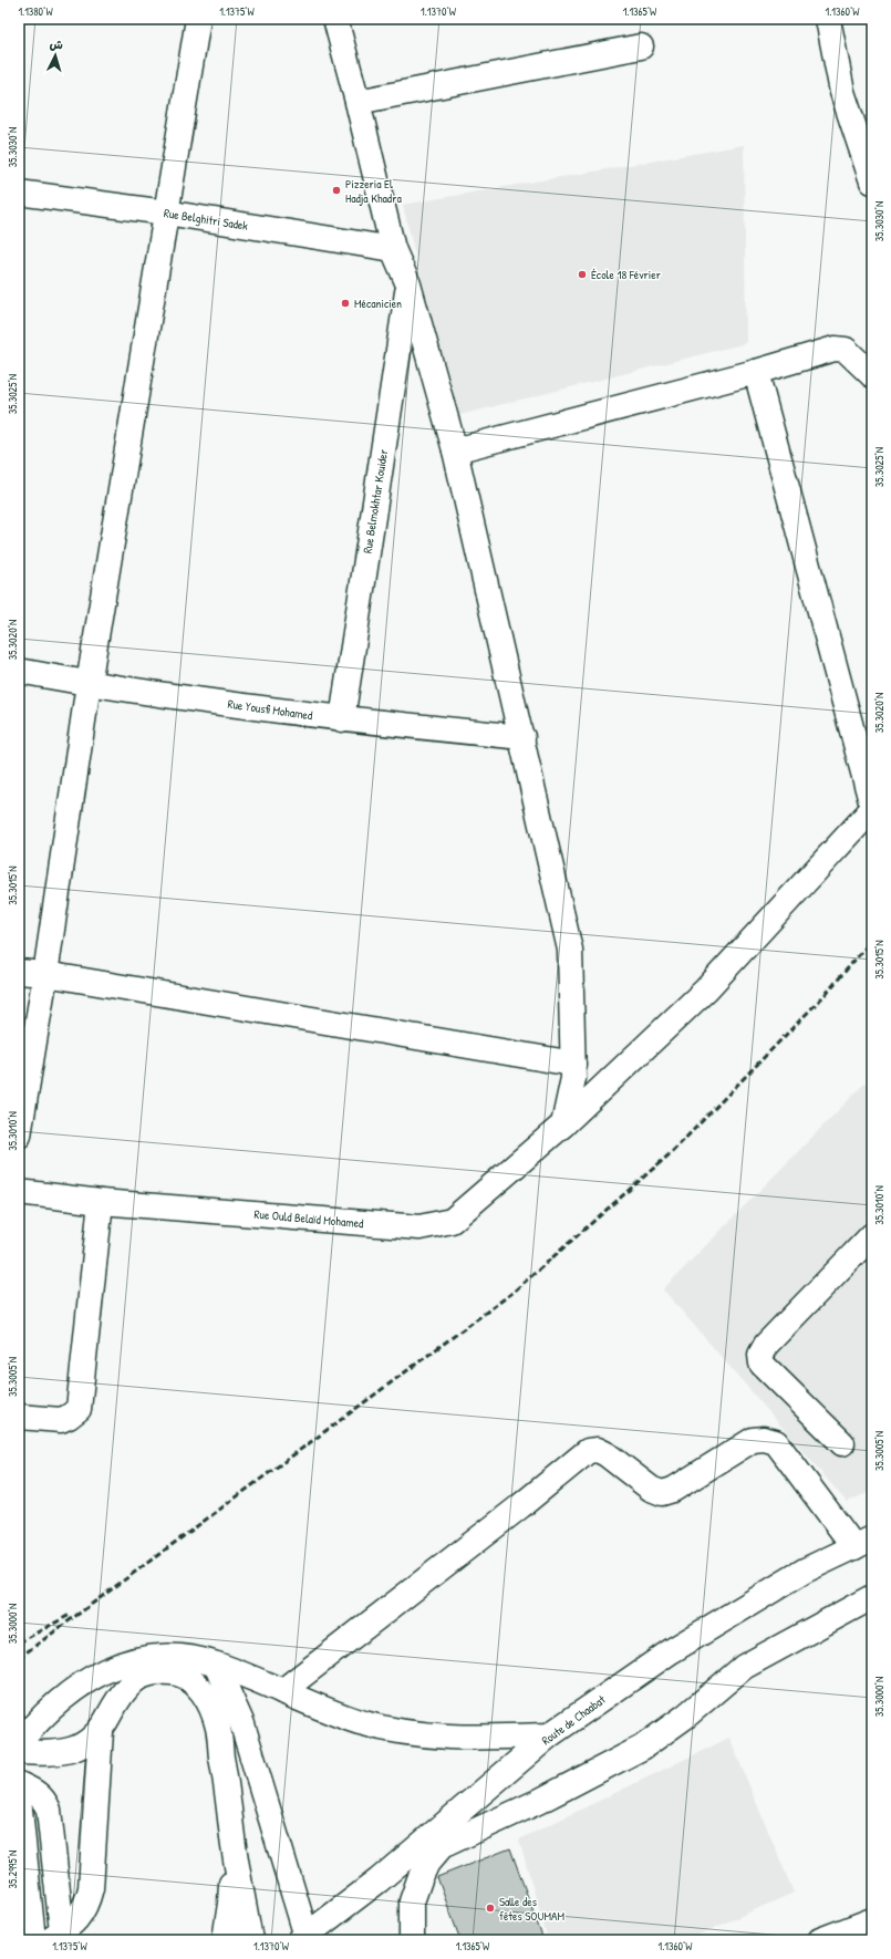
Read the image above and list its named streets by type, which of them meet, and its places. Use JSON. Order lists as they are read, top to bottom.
{
  "streets": {
    "street": [
      "Rue Belghitri Sadek",
      "Rue Belmokhtar Kouider",
      "Rue Yousfi Mohamed",
      "Rue Ould Belaïd Mohamed",
      "Route de Chaabat"
    ]
  },
  "crossings": [
    ["Rue Belmokhtar Kouider", "Rue Yousfi Mohamed"]
  ],
  "places": [
    "Pizzeria El Hadja Khadra",
    "École 18 Février",
    "Mécanicien",
    "Salle des fêtes SOUMAM"
  ],
  "north": "top",
  "coordinates": [
    "1.1380°W",
    "1.1375°W",
    "1.1370°W",
    "1.1365°W",
    "1.1360°W",
    "35.3030°N",
    "35.3025°N",
    "35.3020°N",
    "35.3015°N",
    "35.3010°N",
    "35.3005°N",
    "35.3000°N",
    "35.2995°N"
  ]
}
